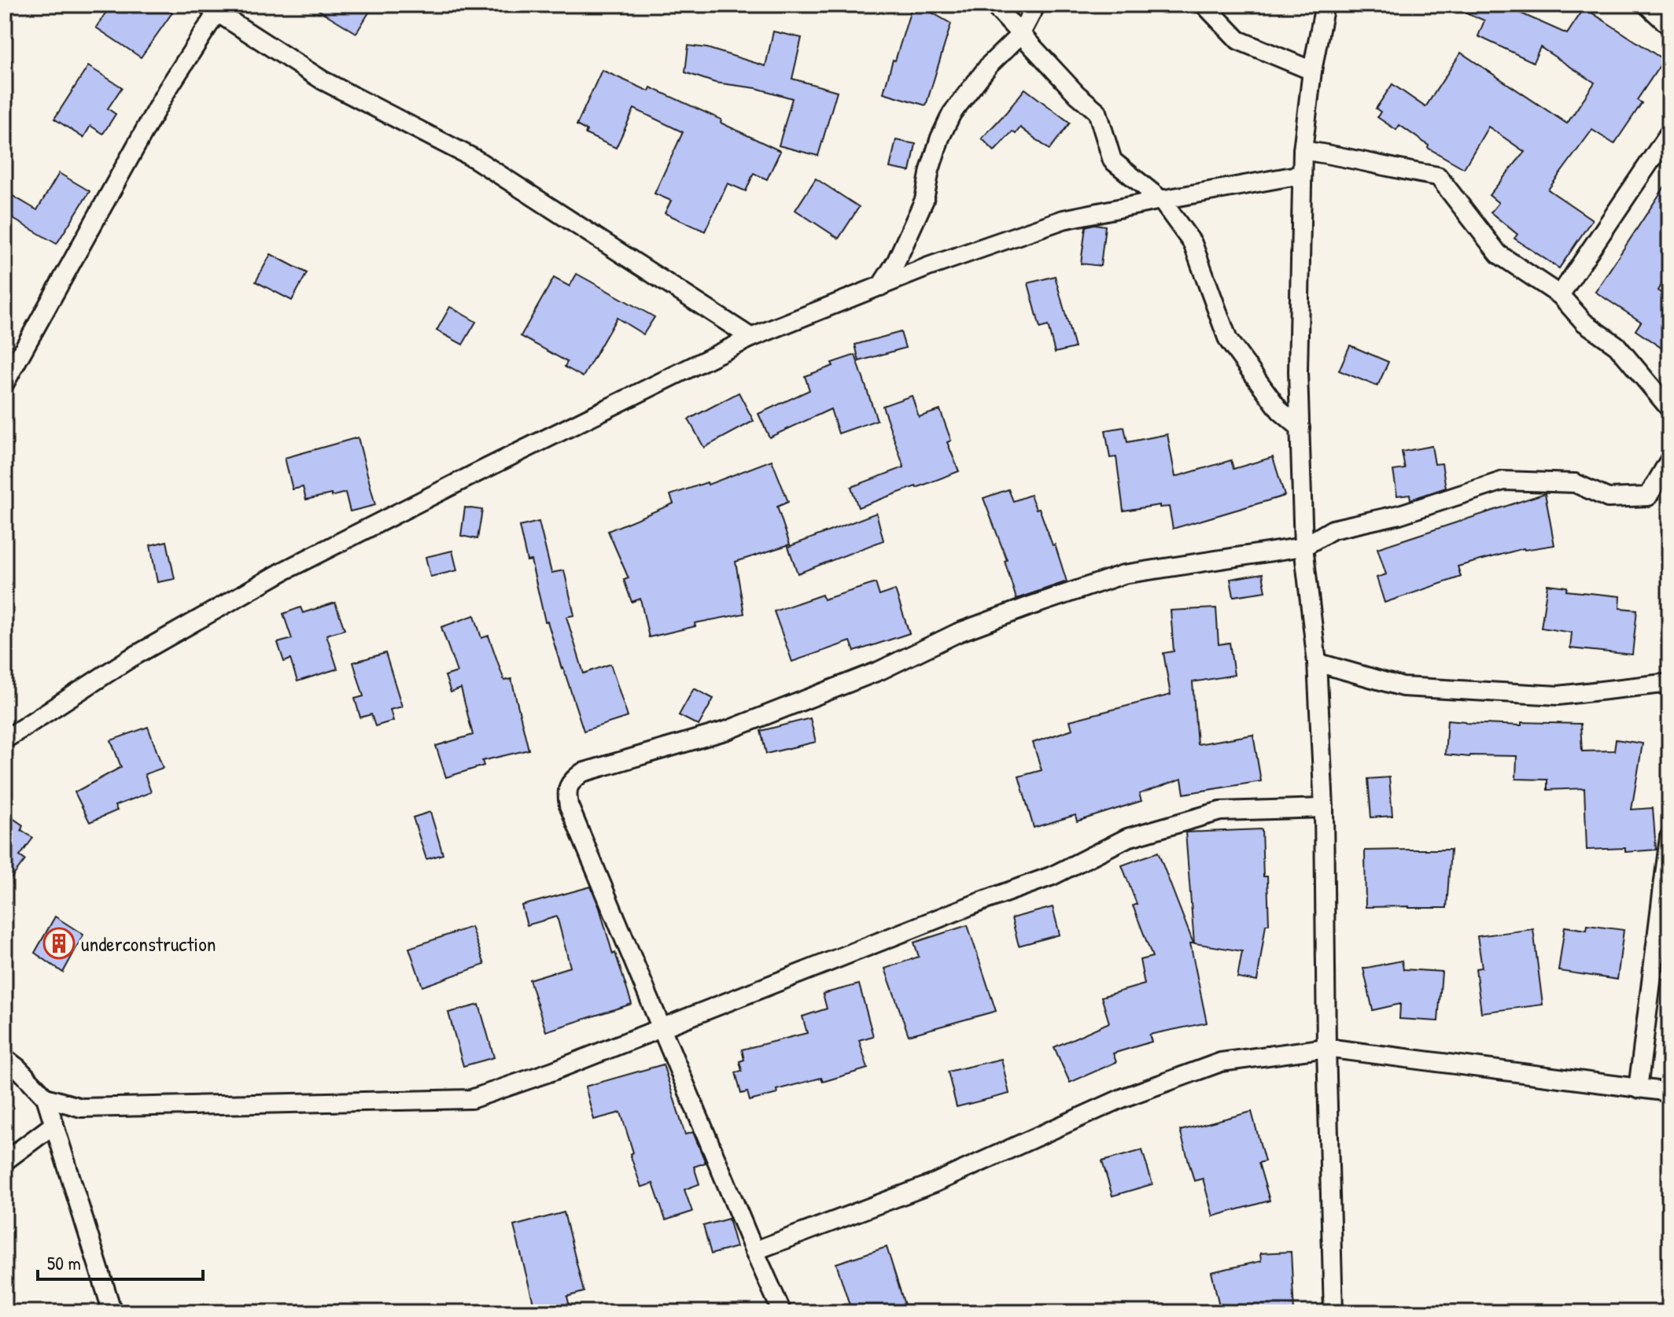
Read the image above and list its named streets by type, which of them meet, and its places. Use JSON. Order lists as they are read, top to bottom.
{
  "places": {
    "building": ["underconstruction"]
  },
  "scale_bar": "50 m"
}
